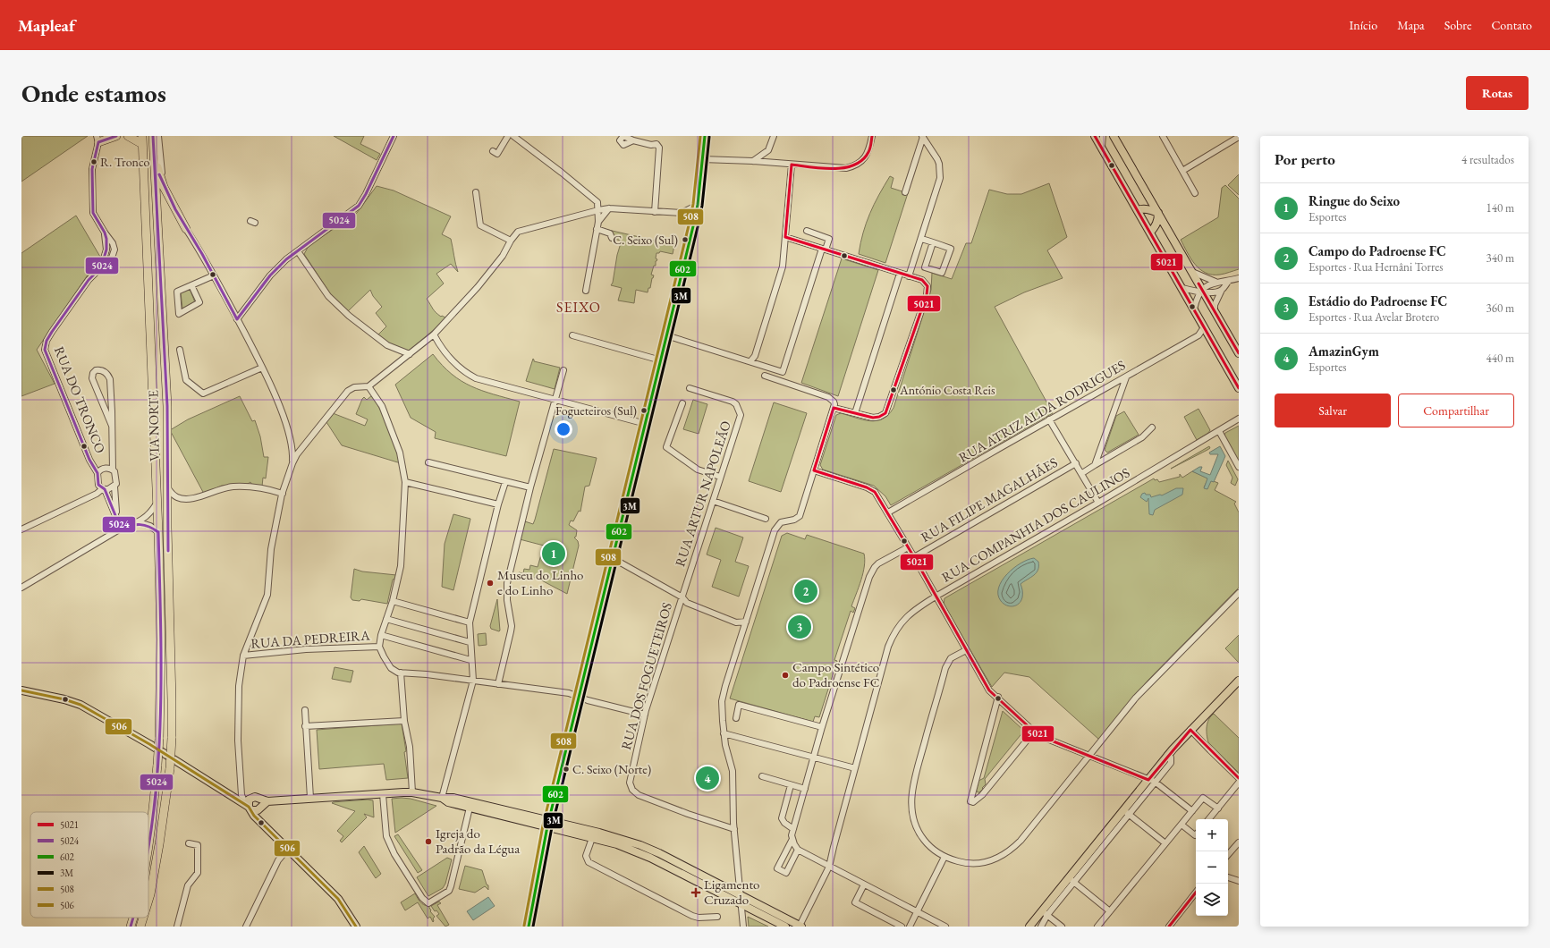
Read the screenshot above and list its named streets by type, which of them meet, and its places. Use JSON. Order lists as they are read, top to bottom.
{
  "streets": {
    "highway": ["VIA NORTE"],
    "street": [
      "RUA DO TRONCO",
      "RUA ATRIZ ALDA RODRIGUES",
      "RUA ARTUR NAPOLEÃO",
      "RUA FILIPE MAGALHÃES",
      "RUA COMPANHIA DOS CAULINOS",
      "RUA DA PEDREIRA",
      "RUA DOS FOGUETEIROS"
    ]
  },
  "crossings": [
    ["RUA ARTUR NAPOLEÃO", "RUA DOS FOGUETEIROS"]
  ],
  "districts": ["SEIXO"],
  "places": {
    "other": [
      "R. Tronco",
      "C. Seixo (Sul)",
      "António Costa Reis",
      "Fogueteiros (Sul)",
      "Museu do Linho e do Linho",
      "Campo Sintético do Padroense FC",
      "C. Seixo (Norte)",
      "Igreja do Padrão da Légua"
    ],
    "health": ["Ligamento Cruzado"]
  },
  "lines": [
    "transit line 5021",
    "transit line 5024",
    "transit line 602",
    "transit line 508",
    "transit line 3M",
    "transit line 506"
  ],
  "legend": [
    "5021",
    "5024",
    "602",
    "3M",
    "508",
    "506"
  ],
  "page": {
    "header": "Mapleaf",
    "nav": [
      "Início",
      "Mapa",
      "Sobre",
      "Contato"
    ],
    "buttons": [
      "Rotas",
      ["Salvar", "Compartilhar"]
    ],
    "title": "Onde estamos",
    "heading": ["Por perto", "4 resultados"],
    "list": [
      {
        "mark": "1",
        "name": "Ringue do Seixo",
        "note": "Esportes",
        "value": "140 m"
      },
      {
        "mark": "2",
        "name": "Campo do Padroense FC",
        "note": "Esportes · Rua Hernâni Torres",
        "value": "340 m"
      },
      {
        "mark": "3",
        "name": "Estádio do Padroense FC",
        "note": "Esportes · Rua Avelar Brotero",
        "value": "360 m"
      },
      {
        "mark": "4",
        "name": "AmazinGym",
        "note": "Esportes",
        "value": "440 m"
      }
    ],
    "pins": [
      "1",
      "2",
      "3",
      "4"
    ],
    "map_buttons": ["+", "−"]
  }
}
